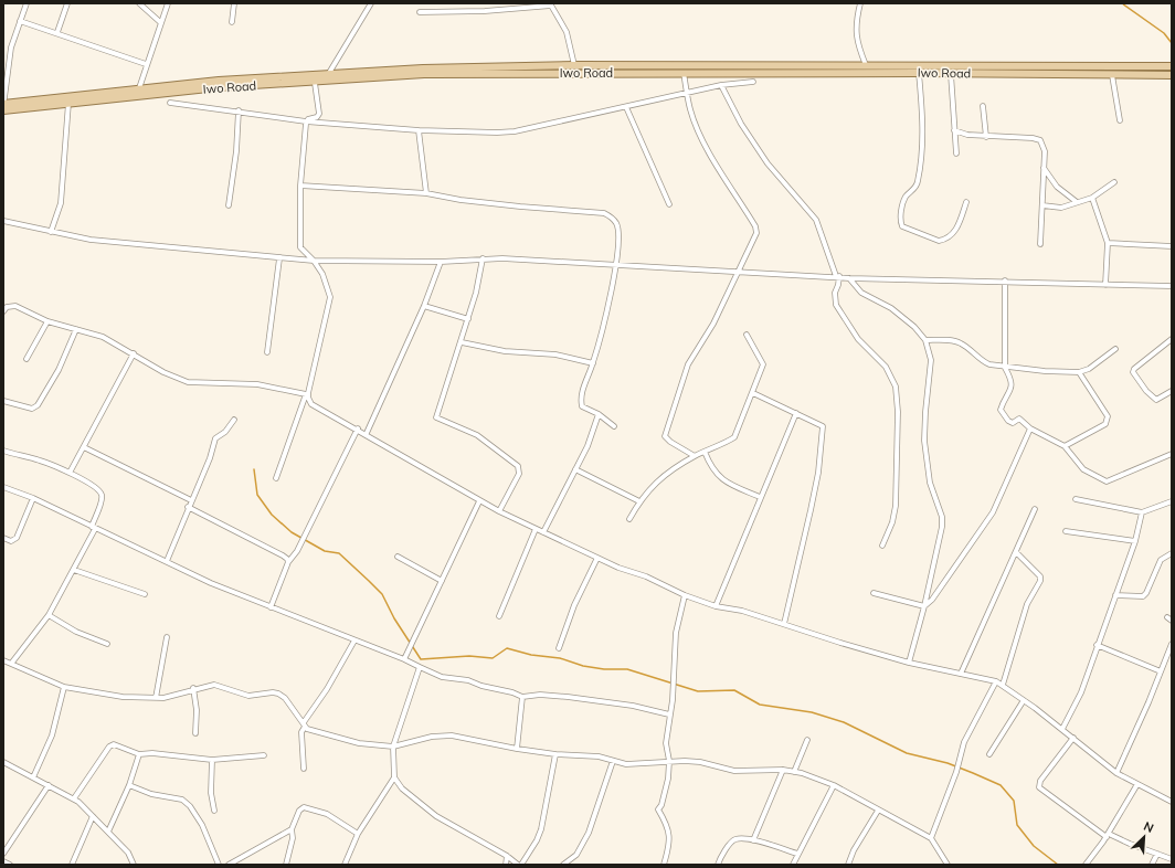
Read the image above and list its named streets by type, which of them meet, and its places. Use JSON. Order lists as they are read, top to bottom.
{
  "streets": {
    "main road": ["Iwo Road"]
  },
  "north": "top right"
}
